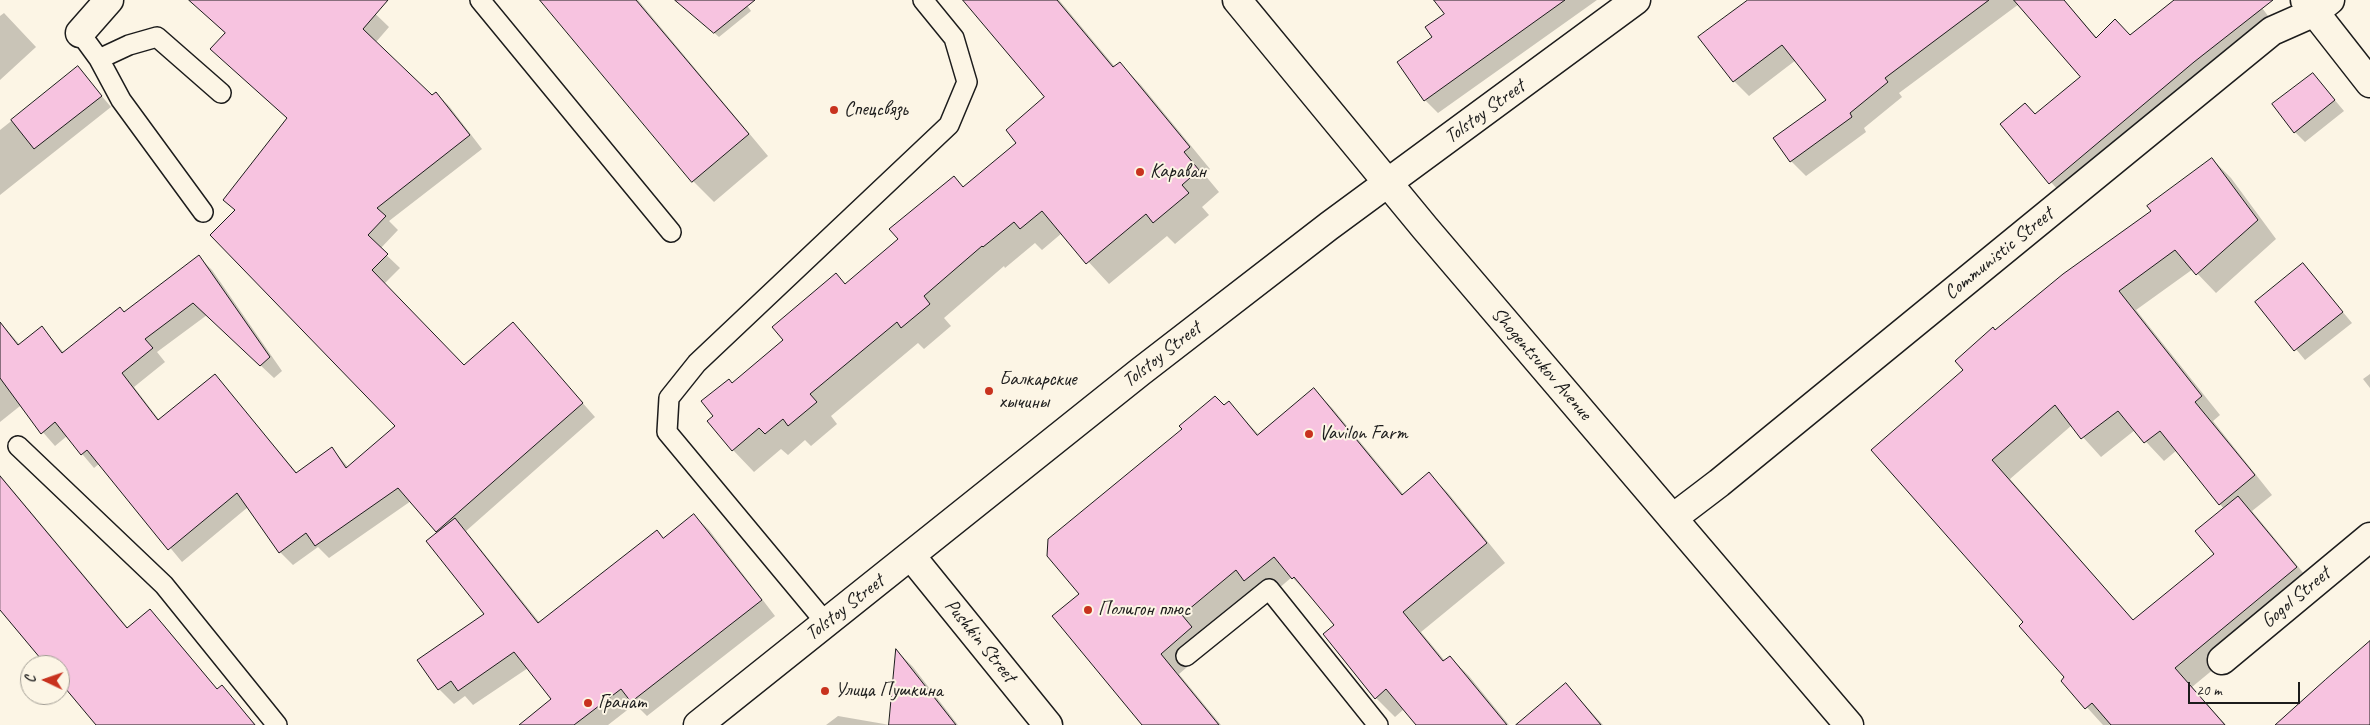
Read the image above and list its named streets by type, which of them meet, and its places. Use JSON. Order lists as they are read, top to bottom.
{
  "streets": {
    "street": [
      "Tolstoy Street",
      "Communistic Street",
      "Shogentsukov Avenue",
      "Gogol Street",
      "Pushkin Street"
    ]
  },
  "crossings": [
    ["Tolstoy Street", "Shogentsukov Avenue"],
    ["Tolstoy Street", "Pushkin Street"],
    ["Communistic Street", "Shogentsukov Avenue"]
  ],
  "places": [
    "Спецсвязь",
    "Караван",
    "Балкарские хычины",
    "Vavilon Farm",
    "Полигон плюс",
    "Улица Пушкина",
    "Гранат"
  ],
  "scale_bar": "20 m",
  "north": "left"
}
